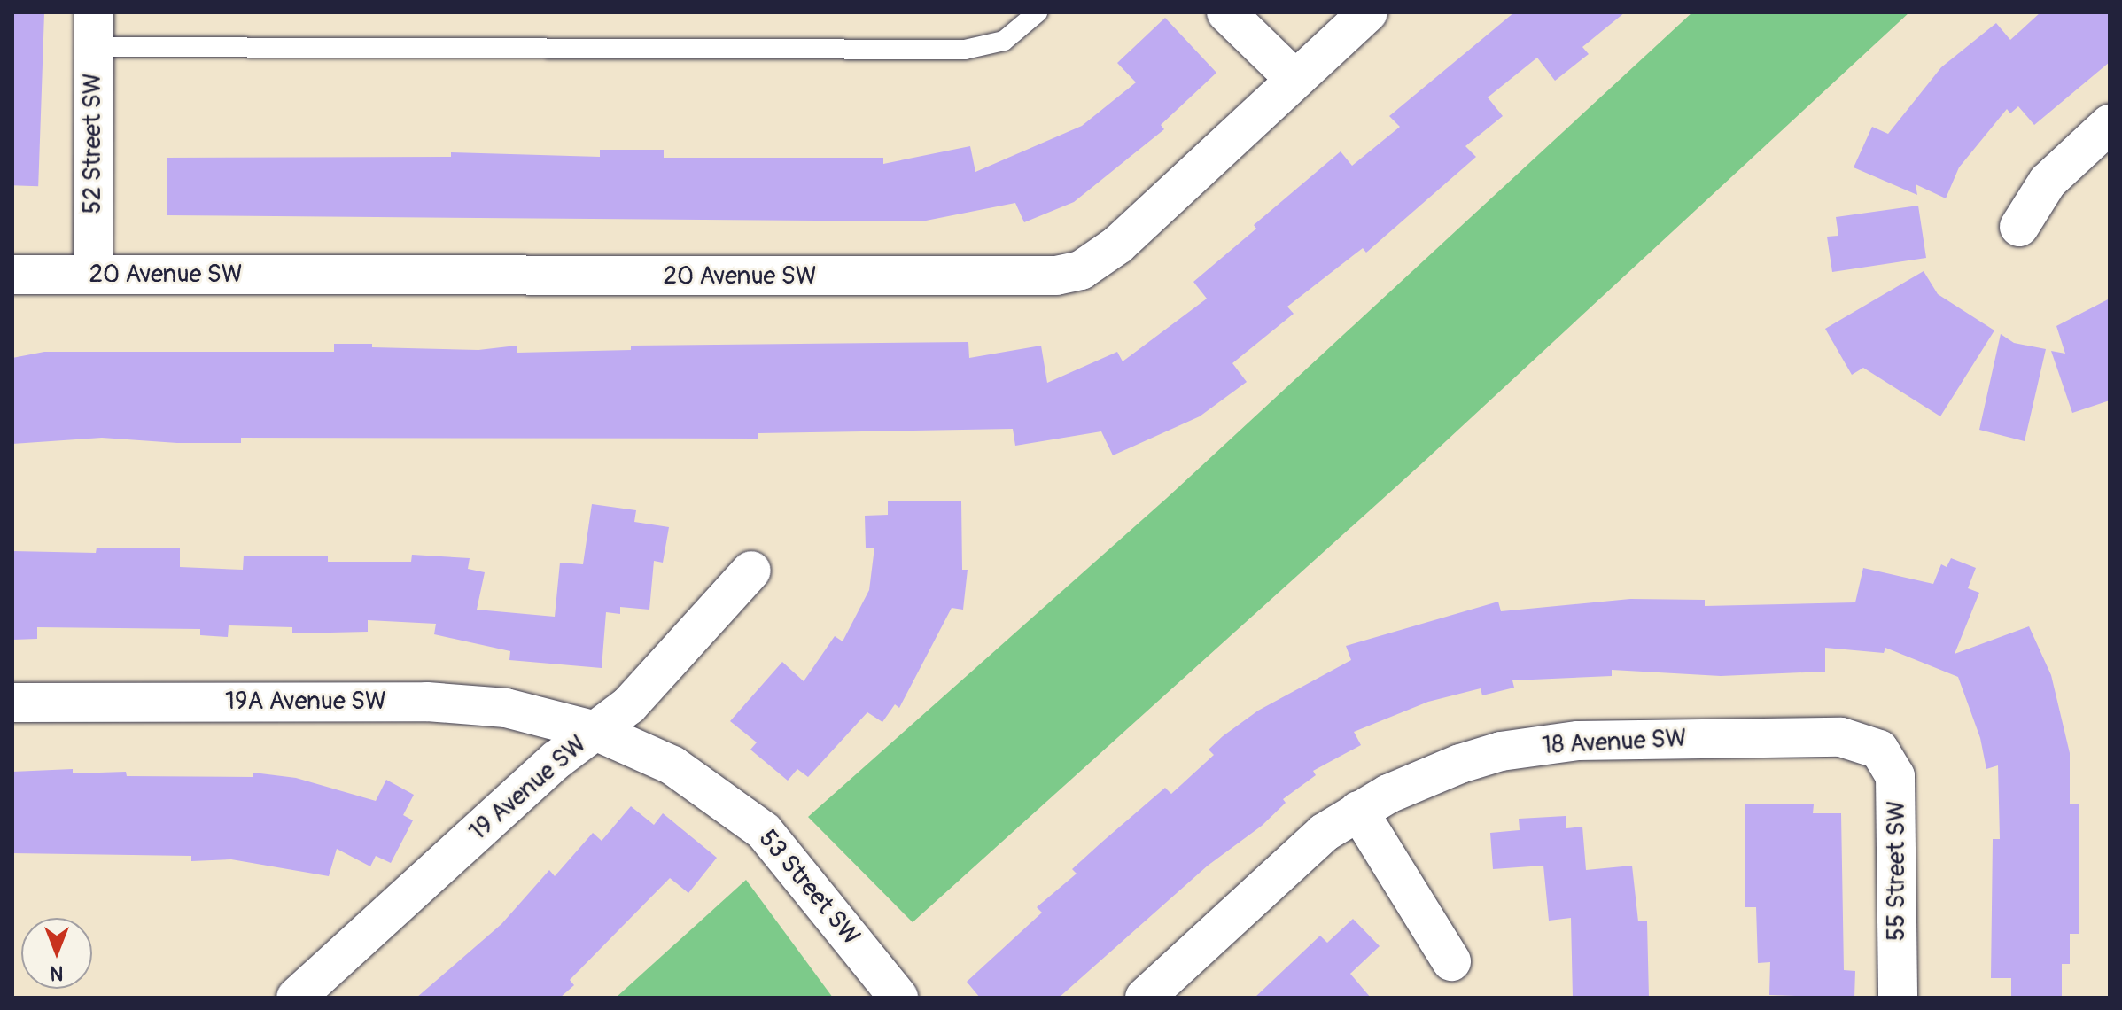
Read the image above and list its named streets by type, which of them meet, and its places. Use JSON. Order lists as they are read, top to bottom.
{
  "streets": {
    "street": [
      "52 Street SW",
      "20 Avenue SW",
      "19A Avenue SW",
      "18 Avenue SW",
      "19 Avenue SW",
      "55 Street SW",
      "53 Street SW"
    ]
  },
  "crossings": [
    ["52 Street SW", "20 Avenue SW"],
    ["19A Avenue SW", "19 Avenue SW"],
    ["19A Avenue SW", "53 Street SW"],
    ["18 Avenue SW", "55 Street SW"],
    ["19 Avenue SW", "53 Street SW"]
  ],
  "north": "bottom"
}
